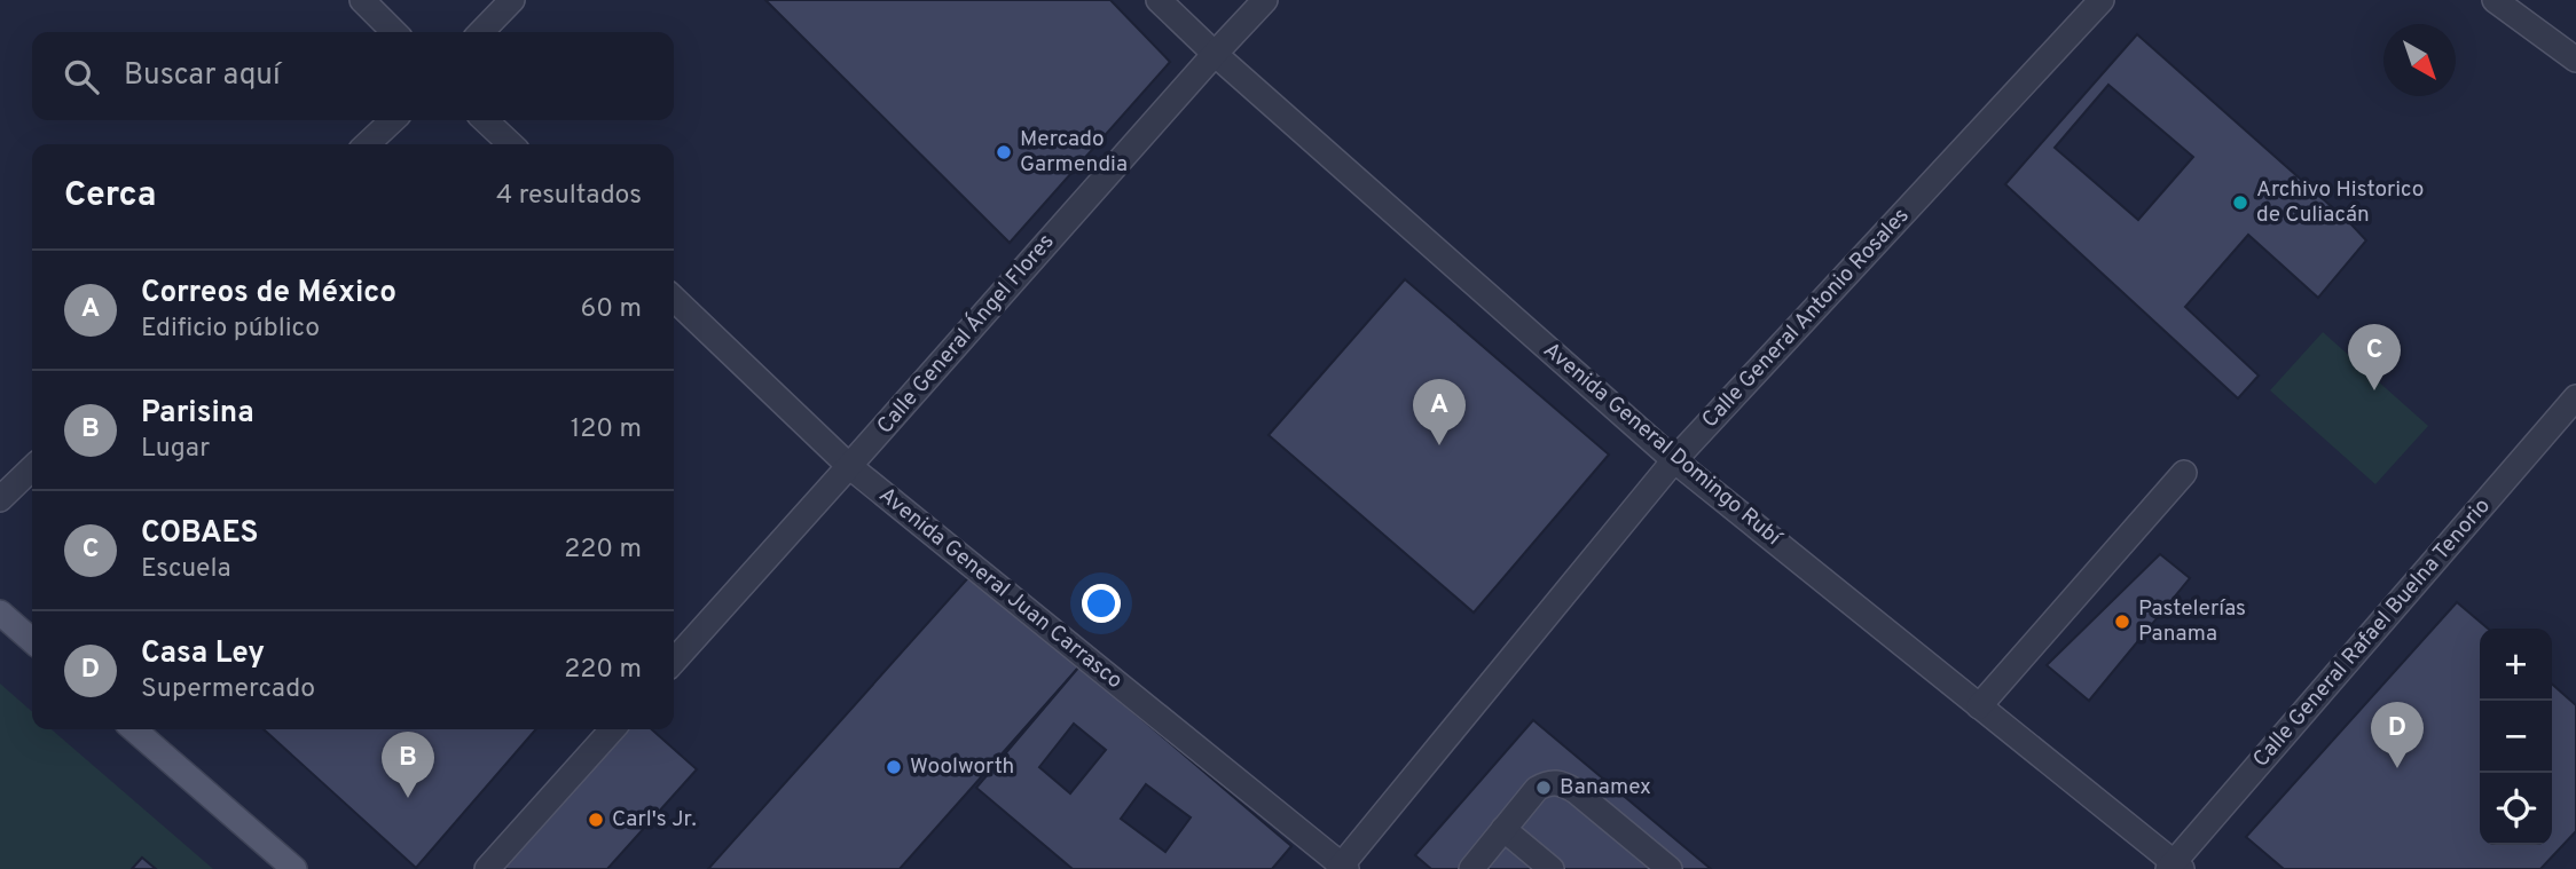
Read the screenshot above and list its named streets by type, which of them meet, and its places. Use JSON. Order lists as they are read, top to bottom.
{
  "streets": {
    "street": [
      "Calle General Antonio Rosales",
      "Calle General Ángel Flores",
      "Avenida General Domingo Rubí",
      "Avenida General Juan Carrasco",
      "Calle General Rafael Buelna Tenorio"
    ]
  },
  "crossings": [
    ["Calle General Antonio Rosales", "Avenida General Domingo Rubí"],
    ["Calle General Antonio Rosales", "Avenida General Juan Carrasco"],
    ["Calle General Ángel Flores", "Avenida General Domingo Rubí"],
    ["Calle General Ángel Flores", "Avenida General Juan Carrasco"],
    ["Avenida General Domingo Rubí", "Calle General Rafael Buelna Tenorio"]
  ],
  "places": [
    "Mercado Garmendia",
    "Archivo Historico de Culiacán",
    "Pastelerías Panama",
    "Woolworth",
    "Banamex",
    "Carl's Jr."
  ],
  "north": "bottom right",
  "page": {
    "search": "Buscar aquí",
    "heading": ["Cerca", "4 resultados"],
    "list": [
      {
        "mark": "A",
        "name": "Correos de México",
        "note": "Edificio público",
        "value": "60 m"
      },
      {
        "mark": "B",
        "name": "Parisina",
        "note": "Lugar",
        "value": "120 m"
      },
      {
        "mark": "C",
        "name": "COBAES",
        "note": "Escuela",
        "value": "220 m"
      },
      {
        "mark": "D",
        "name": "Casa Ley",
        "note": "Supermercado",
        "value": "220 m"
      }
    ],
    "pins": [
      "C",
      "A",
      "D",
      "B"
    ],
    "map_buttons": ["+", "−"]
  }
}
